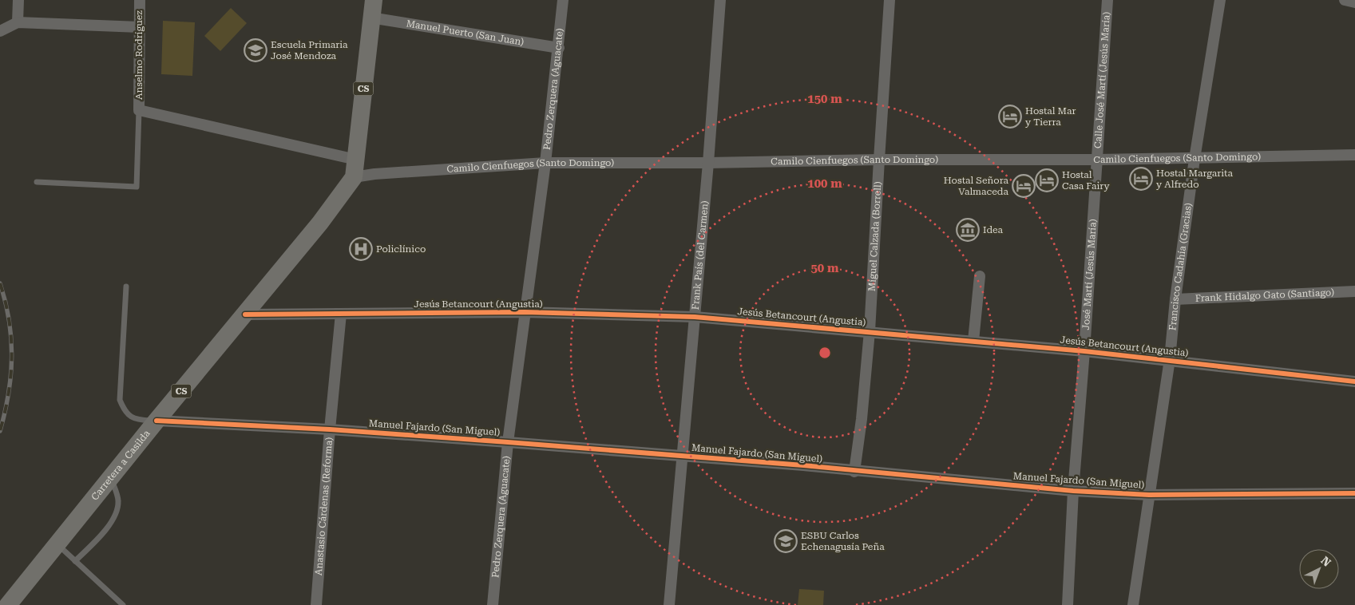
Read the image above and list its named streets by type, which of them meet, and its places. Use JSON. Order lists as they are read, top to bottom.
{
  "streets": {
    "main road": ["CS", "Carretera a Casilda"],
    "street": [
      "Manuel Puerto (San Juan)",
      "Anselmo Rodríguez",
      "Calle José Martí (Jesús María)",
      "Pedro Zerquera (Aguacate)",
      "Camilo Cienfuegos (Santo Domingo)",
      "Miguel Calzada (Borrell)",
      "Frank País (del Carmen)",
      "Francisco Cadahía (Gracias)",
      "José Martí (Jesús María)",
      "Frank Hidalgo Gato (Santiago)",
      "Jesús Betancourt (Angustia)",
      "Manuel Fajardo (San Miguel)",
      "Anastasio Cárdenas (Reforma)"
    ]
  },
  "crossings": [
    ["Manuel Puerto (San Juan)", "CS"],
    ["Manuel Puerto (San Juan)", "Pedro Zerquera (Aguacate)"],
    ["Calle José Martí (Jesús María)", "Camilo Cienfuegos (Santo Domingo)"],
    ["Calle José Martí (Jesús María)", "José Martí (Jesús María)"],
    ["CS", "Camilo Cienfuegos (Santo Domingo)"],
    ["CS", "Carretera a Casilda"],
    ["Pedro Zerquera (Aguacate)", "Camilo Cienfuegos (Santo Domingo)"],
    ["Pedro Zerquera (Aguacate)", "Jesús Betancourt (Angustia)"],
    ["Pedro Zerquera (Aguacate)", "Manuel Fajardo (San Miguel)"],
    ["Camilo Cienfuegos (Santo Domingo)", "Miguel Calzada (Borrell)"],
    ["Camilo Cienfuegos (Santo Domingo)", "Frank País (del Carmen)"],
    ["Camilo Cienfuegos (Santo Domingo)", "Francisco Cadahía (Gracias)"],
    ["Camilo Cienfuegos (Santo Domingo)", "José Martí (Jesús María)"],
    ["Camilo Cienfuegos (Santo Domingo)", "Carretera a Casilda"],
    ["Miguel Calzada (Borrell)", "Jesús Betancourt (Angustia)"],
    ["Miguel Calzada (Borrell)", "Manuel Fajardo (San Miguel)"],
    ["Frank País (del Carmen)", "Jesús Betancourt (Angustia)"],
    ["Frank País (del Carmen)", "Manuel Fajardo (San Miguel)"],
    ["Francisco Cadahía (Gracias)", "Frank Hidalgo Gato (Santiago)"],
    ["Francisco Cadahía (Gracias)", "Jesús Betancourt (Angustia)"],
    ["Francisco Cadahía (Gracias)", "Manuel Fajardo (San Miguel)"],
    ["José Martí (Jesús María)", "Jesús Betancourt (Angustia)"],
    ["José Martí (Jesús María)", "Manuel Fajardo (San Miguel)"],
    ["Jesús Betancourt (Angustia)", "Carretera a Casilda"],
    ["Jesús Betancourt (Angustia)", "Anastasio Cárdenas (Reforma)"],
    ["Manuel Fajardo (San Miguel)", "Carretera a Casilda"],
    ["Manuel Fajardo (San Miguel)", "Anastasio Cárdenas (Reforma)"]
  ],
  "places": {
    "school or university": ["Escuela Primaria José Mendoza", "ESBU Carlos Echenagusía Peña"],
    "hotel": [
      "Hostal Mar y Tierra",
      "Hostal Margarita y Alfredo",
      "Hostal Casa Fairy",
      "Hostal Señora Valmaceda"
    ],
    "museum": ["Idea"],
    "hospital": ["Policlínico"]
  },
  "north": "top right",
  "rings": ["150 m", "100 m", "50 m"]
}
